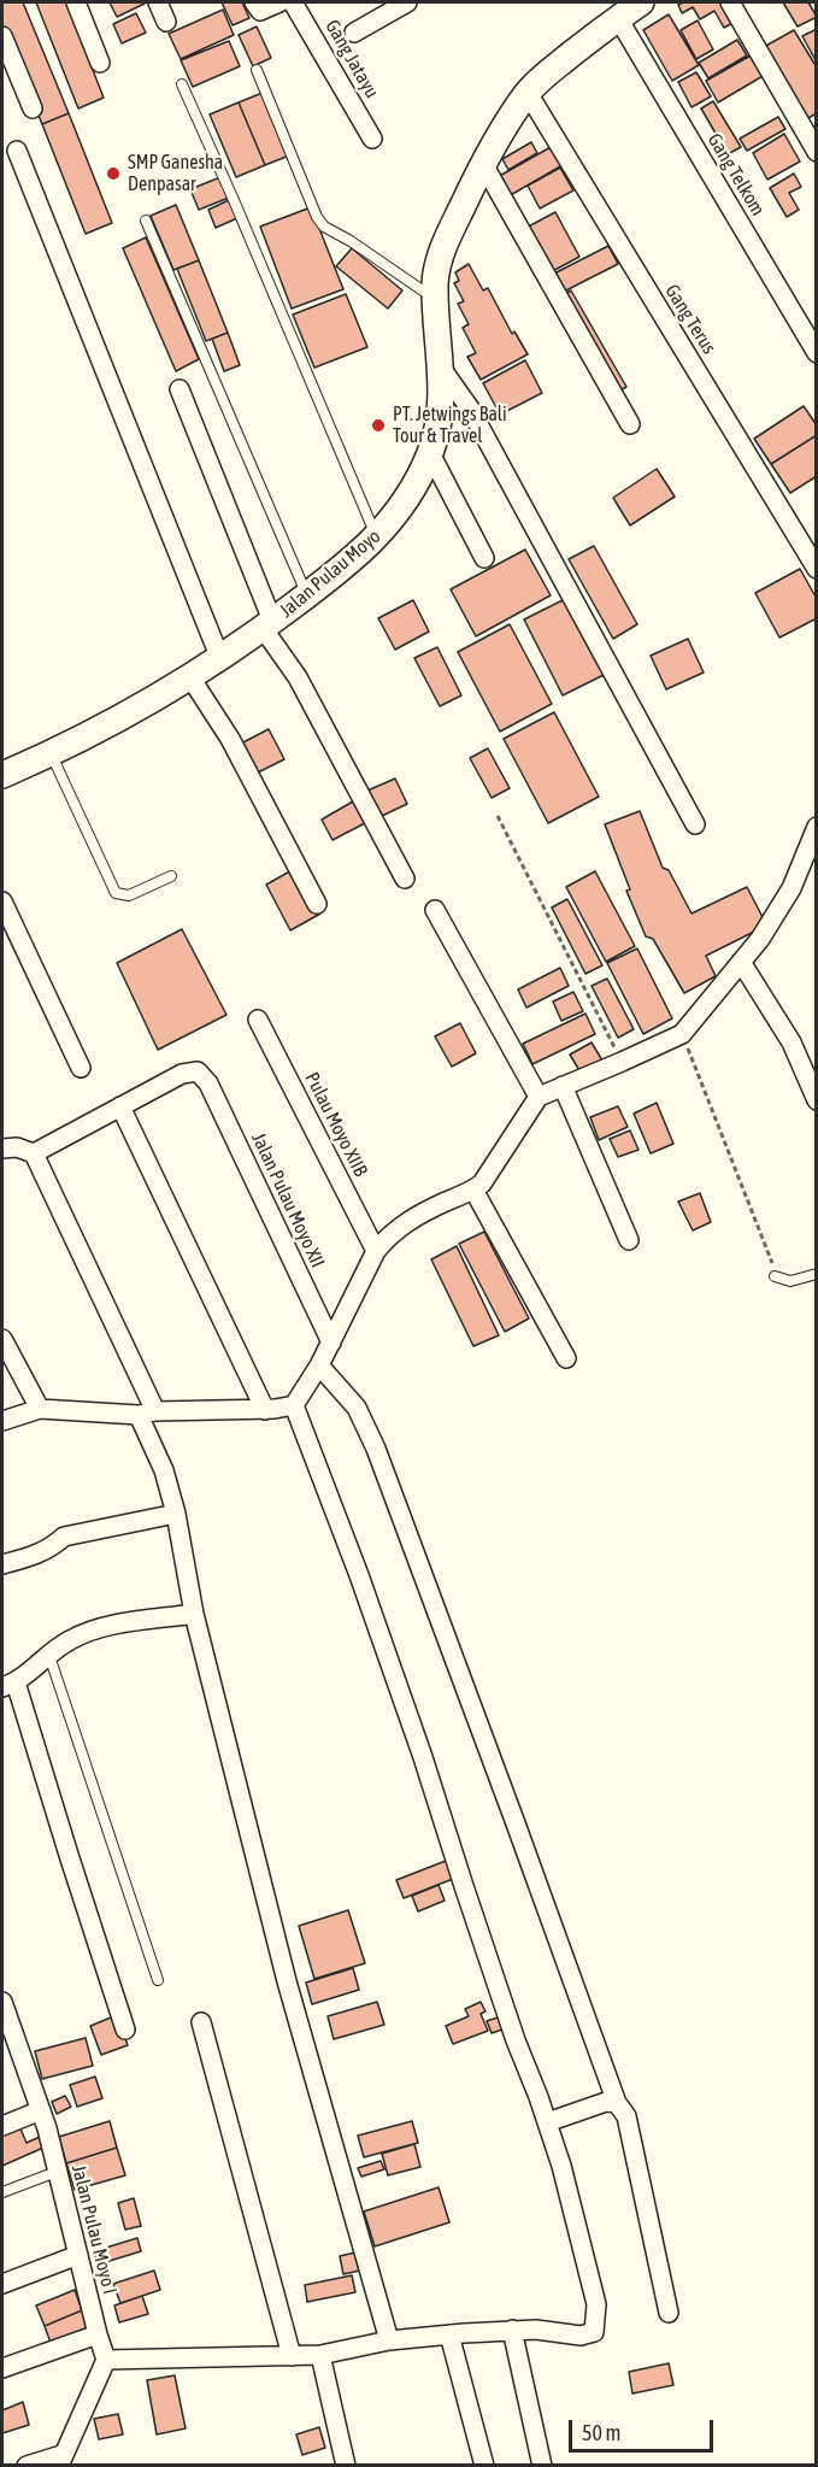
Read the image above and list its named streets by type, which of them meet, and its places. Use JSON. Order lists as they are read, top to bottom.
{
  "streets": {
    "street": [
      "Gang Jatayu",
      "Gang Telkom",
      "Gang Terus",
      "Jalan Pulau Moyo",
      "Pulau Moyo XIIB",
      "Jalan Pulau Moyo XII",
      "Jalan Pulau Moyo I"
    ]
  },
  "crossings": [
    ["Gang Telkom", "Jalan Pulau Moyo"],
    ["Gang Terus", "Jalan Pulau Moyo"]
  ],
  "places": ["SMP Ganesha Denpasar", "PT. Jetwings Bali Tour & Travel"],
  "scale_bar": "50 m"
}
